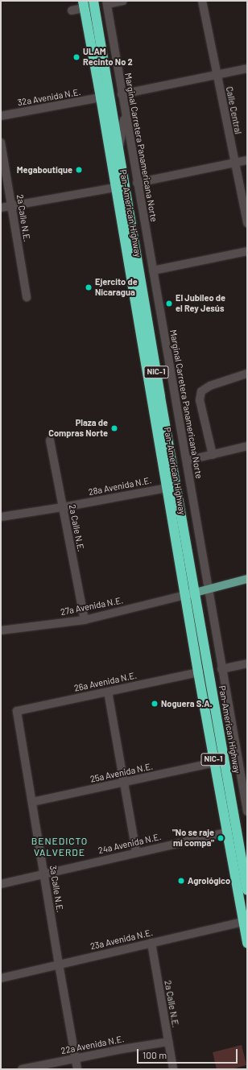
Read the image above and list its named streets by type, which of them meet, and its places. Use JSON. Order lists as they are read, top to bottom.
{
  "streets": {
    "highway": ["Pan-American Highway", "NIC-1"],
    "street": [
      "32a Avenida N.E.",
      "Calle Central",
      "Marginal Carretera Panamericana Norte",
      "2a Calle N.E.",
      "28a Avenida N.E.",
      "27a Avenida N.E.",
      "26a Avenida N.E.",
      "25a Avenida N.E.",
      "24a Avenida N.E.",
      "3a Calle N.E.",
      "23a Avenida N.E.",
      "22a Avenida N.E."
    ]
  },
  "crossings": [
    ["32a Avenida N.E.", "Pan-American Highway"],
    ["Pan-American Highway", "28a Avenida N.E."],
    ["Pan-American Highway", "27a Avenida N.E."],
    ["Pan-American Highway", "26a Avenida N.E."],
    ["Pan-American Highway", "25a Avenida N.E."],
    ["Pan-American Highway", "24a Avenida N.E."],
    ["Pan-American Highway", "23a Avenida N.E."],
    ["2a Calle N.E.", "28a Avenida N.E."],
    ["2a Calle N.E.", "27a Avenida N.E."],
    ["2a Calle N.E.", "23a Avenida N.E."],
    ["2a Calle N.E.", "22a Avenida N.E."],
    ["26a Avenida N.E.", "3a Calle N.E."],
    ["25a Avenida N.E.", "3a Calle N.E."],
    ["24a Avenida N.E.", "3a Calle N.E."],
    ["3a Calle N.E.", "23a Avenida N.E."],
    ["3a Calle N.E.", "22a Avenida N.E."]
  ],
  "districts": ["BENEDICTO VALVERDE"],
  "places": [
    "ULAM Recinto No 2",
    "Megaboutique",
    "Ejercito de Nicaragua",
    "El Jubileo de el Rey Jesús",
    "Plaza de Compras Norte",
    "Noguera S.A.",
    "\"No se raje mi compa\"",
    "Agrológico"
  ],
  "scale_bar": "100 m"
}
